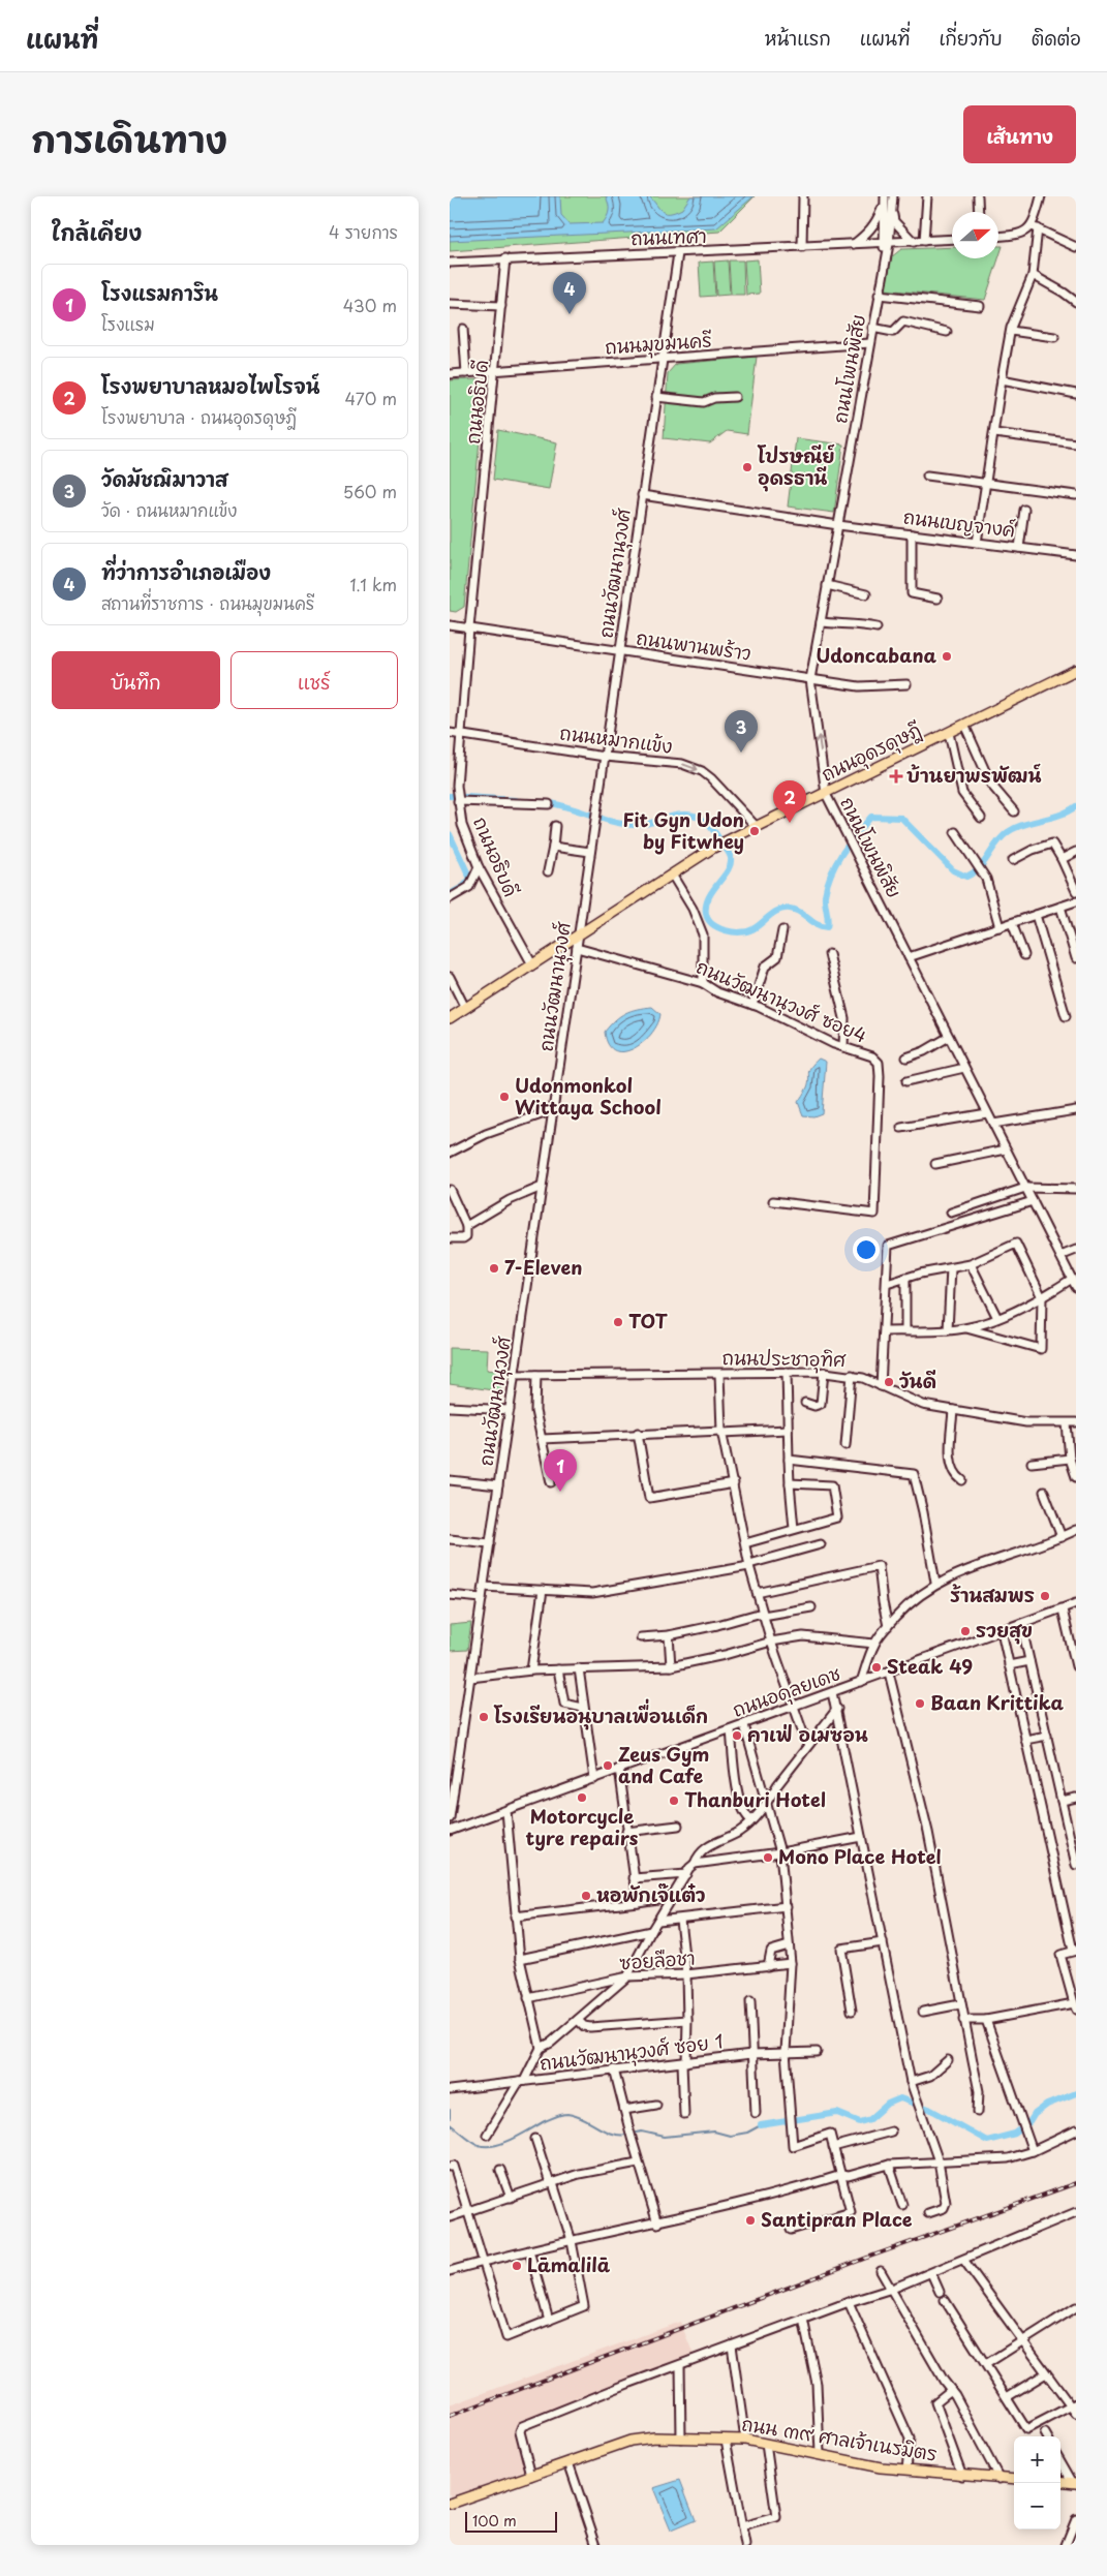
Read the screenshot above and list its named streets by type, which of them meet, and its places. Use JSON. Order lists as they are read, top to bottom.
{
  "streets": {
    "main road": ["ถนนอุดรดุษฎี", "ถนน ๓๙ ศาลเจ้าเนรมิตร"],
    "street": [
      "ถนนเทศา",
      "ถนนมุขมนครี",
      "ถนนโพนพิสัย",
      "ถนนอธิบดี",
      "ถนนเบญจางค์",
      "ถนนวัฒนานุวงศ์",
      "ถนนพานพร้าว",
      "ถนนหมากแข้ง",
      "ถนนวัฒนานุวงศ์ ซอย4",
      "ถนนประชาอุทิศ",
      "ถนนอดุลยเดช",
      "ซอยลือชา",
      "ถนนวัฒนานุวงศ์ ซอย 1"
    ]
  },
  "crossings": [
    ["ถนนเทศา", "ถนนโพนพิสัย"],
    ["ถนนเทศา", "ถนนอธิบดี"],
    ["ถนนเทศา", "ถนนวัฒนานุวงศ์"],
    ["ถนนมุขมนครี", "ถนนโพนพิสัย"],
    ["ถนนมุขมนครี", "ถนนอธิบดี"],
    ["ถนนมุขมนครี", "ถนนวัฒนานุวงศ์"],
    ["ถนนโพนพิสัย", "ถนนเบญจางค์"],
    ["ถนนโพนพิสัย", "ถนนพานพร้าว"],
    ["ถนนโพนพิสัย", "ถนนอุดรดุษฎี"],
    ["ถนนอธิบดี", "ถนนพานพร้าว"],
    ["ถนนอธิบดี", "ถนนหมากแข้ง"],
    ["ถนนอธิบดี", "ถนนอุดรดุษฎี"],
    ["ถนนเบญจางค์", "ถนนวัฒนานุวงศ์"],
    ["ถนนวัฒนานุวงศ์", "ถนนพานพร้าว"],
    ["ถนนวัฒนานุวงศ์", "ถนนหมากแข้ง"],
    ["ถนนวัฒนานุวงศ์", "ถนนอุดรดุษฎี"],
    ["ถนนวัฒนานุวงศ์", "ถนนวัฒนานุวงศ์ ซอย4"],
    ["ถนนวัฒนานุวงศ์", "ถนนประชาอุทิศ"],
    ["ถนนหมากแข้ง", "ถนนอุดรดุษฎี"]
  ],
  "one_way": ["ถนนหมากแข้ง"],
  "places": {
    "other": [
      "โปรษณีย์ อุดรธานี",
      "Udoncabana",
      "Fit Gyn Udon by Fitwhey",
      "Udonmonkol Wittaya School",
      "7-Eleven",
      "TOT",
      "วันดี",
      "ร้านสมพร",
      "รวยสุข",
      "Steak 49",
      "Baan Krittika",
      "โรงเรียนอนุบาลเพื่อนเด็ก",
      "คาเฟ่ อเมซอน",
      "Zeus Gym and Cafe",
      "Motorcycle tyre repairs",
      "Thanburi Hotel",
      "Mono Place Hotel",
      "หอพักเจ๊แต๋ว",
      "Santipran Place",
      "Lāmalilā"
    ],
    "health": ["บ้านยาพรพัฒน์"]
  },
  "scale_bar": "100 m",
  "north": "right",
  "page": {
    "header": "แผนที่",
    "nav": [
      "หน้าแรก",
      "แผนที่",
      "เกี่ยวกับ",
      "ติดต่อ"
    ],
    "title": "การเดินทาง",
    "buttons": [
      "เส้นทาง",
      ["บันทึก", "แชร์"]
    ],
    "heading": ["ใกล้เคียง", "4 รายการ"],
    "list": [
      {
        "mark": "1",
        "name": "โรงแรมการิน",
        "note": "โรงแรม",
        "value": "430 m"
      },
      {
        "mark": "2",
        "name": "โรงพยาบาลหมอไพโรจน์",
        "note": "โรงพยาบาล · ถนนอุดรดุษฎี",
        "value": "470 m"
      },
      {
        "mark": "3",
        "name": "วัดมัชฌิมาวาส",
        "note": "วัด · ถนนหมากแข้ง",
        "value": "560 m"
      },
      {
        "mark": "4",
        "name": "ที่ว่าการอำเภอเมือง",
        "note": "สถานที่ราชการ · ถนนมุขมนครี",
        "value": "1.1 km"
      }
    ],
    "pins": [
      "4",
      "3",
      "2",
      "1"
    ],
    "map_buttons": ["+", "−"],
    "scale": "100 m"
  }
}
